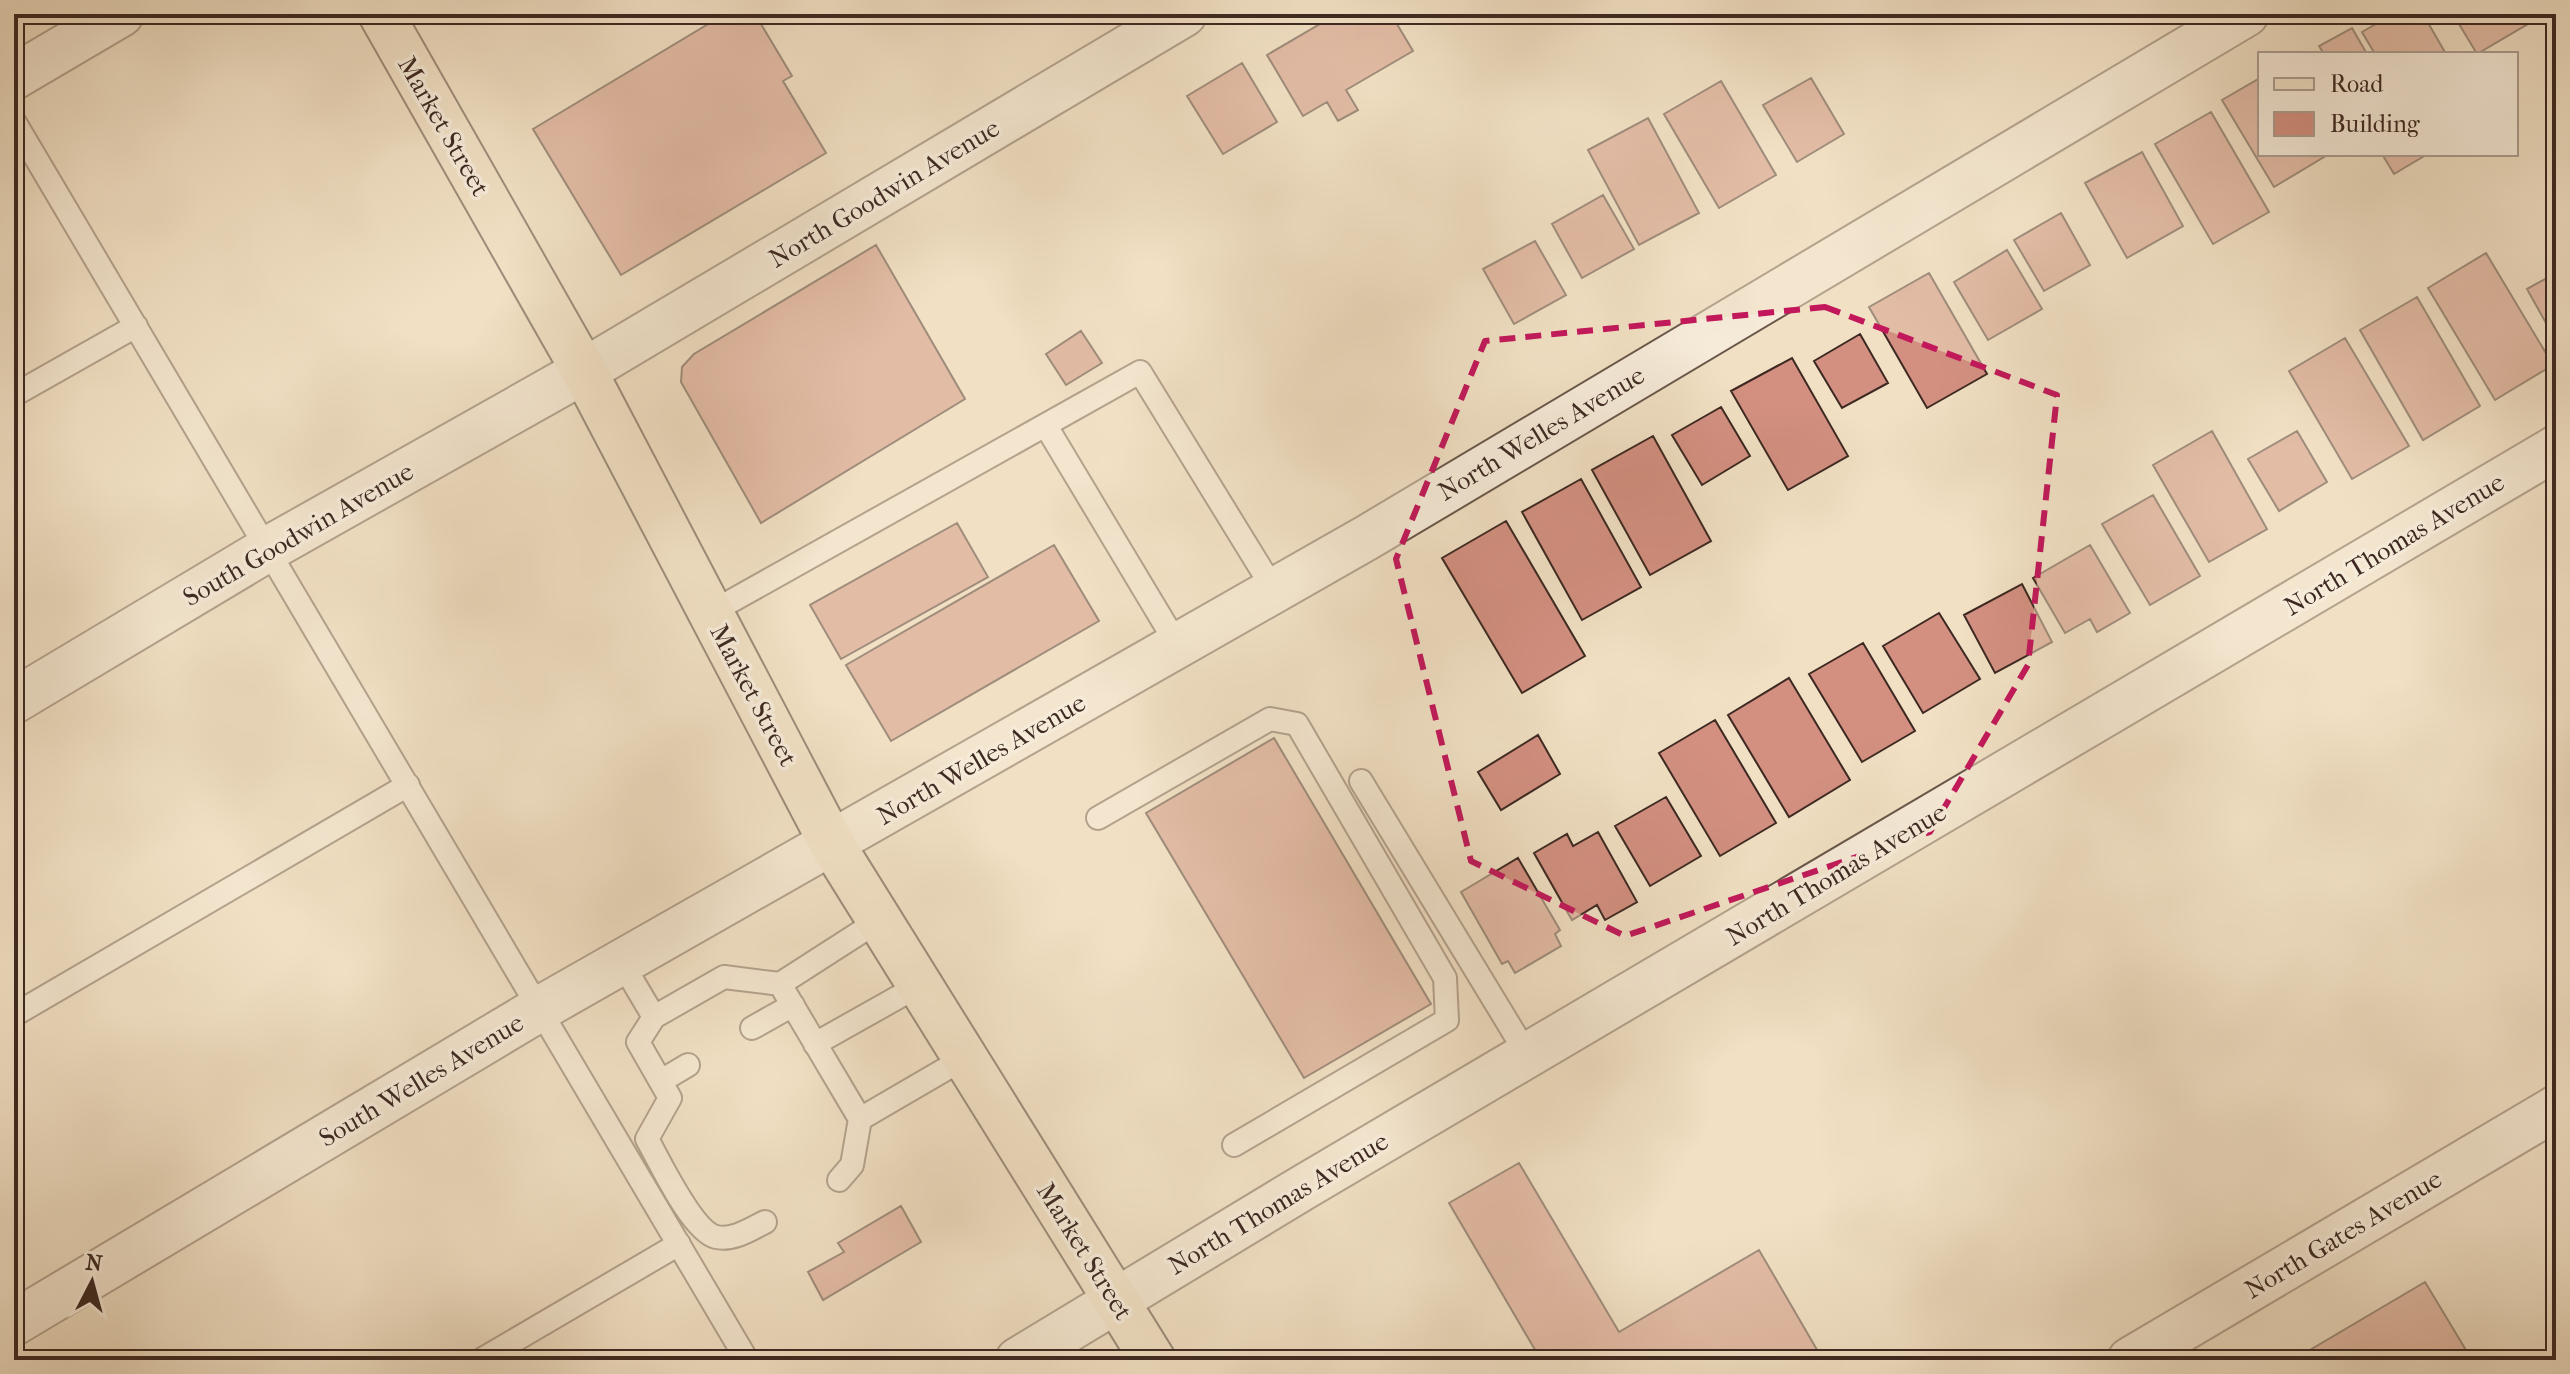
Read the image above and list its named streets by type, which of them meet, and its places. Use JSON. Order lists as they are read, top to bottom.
{
  "streets": {
    "main road": ["Market Street"],
    "street": [
      "North Goodwin Avenue",
      "North Welles Avenue",
      "South Goodwin Avenue",
      "North Thomas Avenue",
      "South Welles Avenue",
      "North Gates Avenue"
    ]
  },
  "crossings": [
    ["Market Street", "North Goodwin Avenue"],
    ["Market Street", "North Welles Avenue"],
    ["Market Street", "South Goodwin Avenue"],
    ["Market Street", "North Thomas Avenue"],
    ["Market Street", "South Welles Avenue"],
    ["North Goodwin Avenue", "South Goodwin Avenue"],
    ["North Welles Avenue", "South Welles Avenue"]
  ],
  "legend": ["Road", "Building"],
  "north": "top"
}
